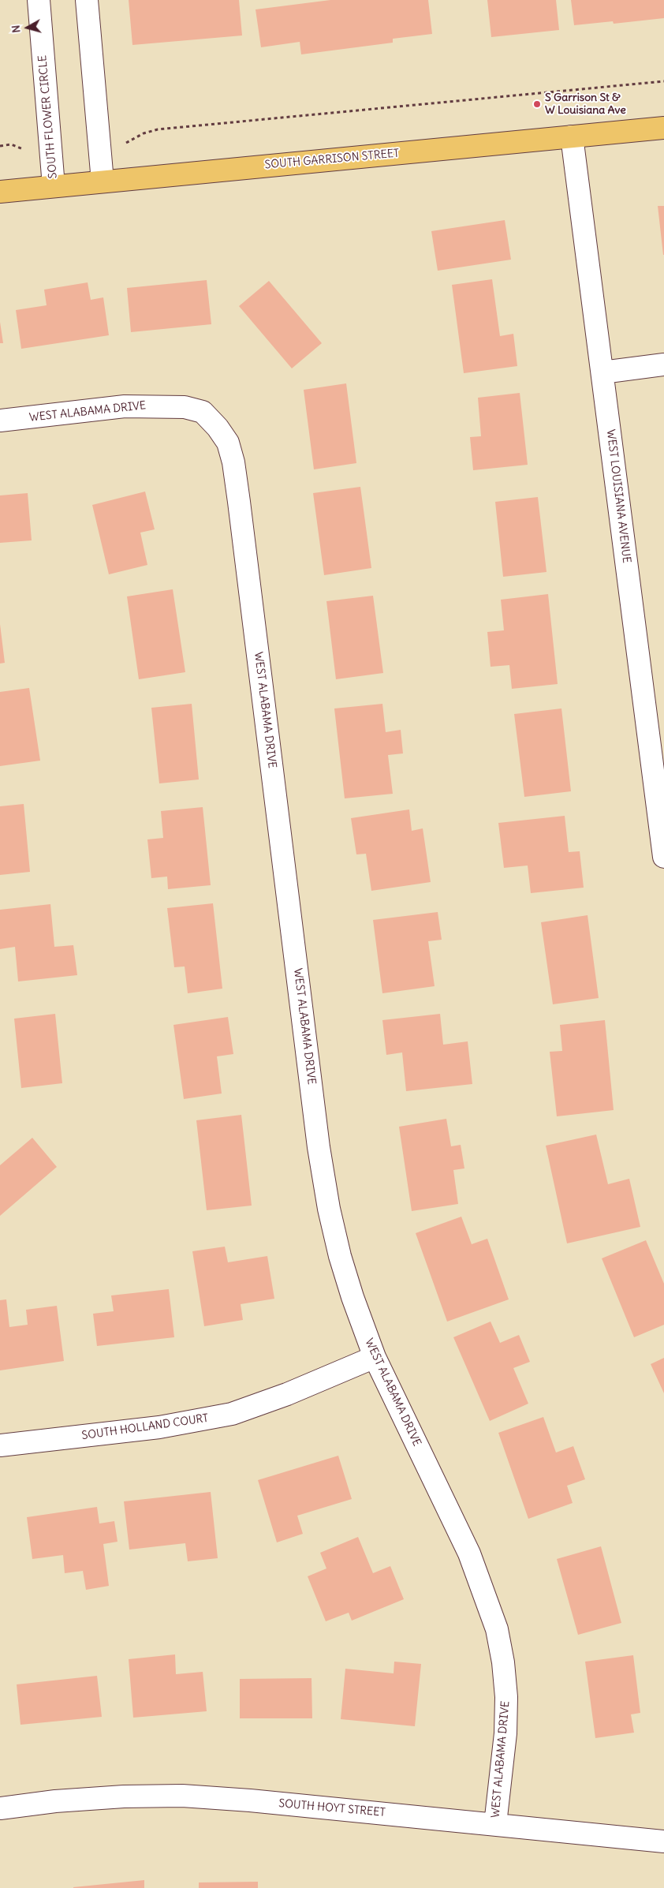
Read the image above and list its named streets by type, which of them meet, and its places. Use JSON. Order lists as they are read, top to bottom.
{
  "streets": {
    "main road": ["SOUTH GARRISON STREET"],
    "street": [
      "SOUTH FLOWER CIRCLE",
      "WEST ALABAMA DRIVE",
      "WEST LOUISIANA AVENUE",
      "SOUTH HOLLAND COURT",
      "SOUTH HOYT STREET"
    ]
  },
  "crossings": [
    ["SOUTH FLOWER CIRCLE", "SOUTH GARRISON STREET"],
    ["SOUTH GARRISON STREET", "WEST LOUISIANA AVENUE"],
    ["WEST ALABAMA DRIVE", "SOUTH HOLLAND COURT"],
    ["WEST ALABAMA DRIVE", "SOUTH HOYT STREET"]
  ],
  "places": ["S Garrison St & W Louisiana Ave"],
  "north": "left"
}
